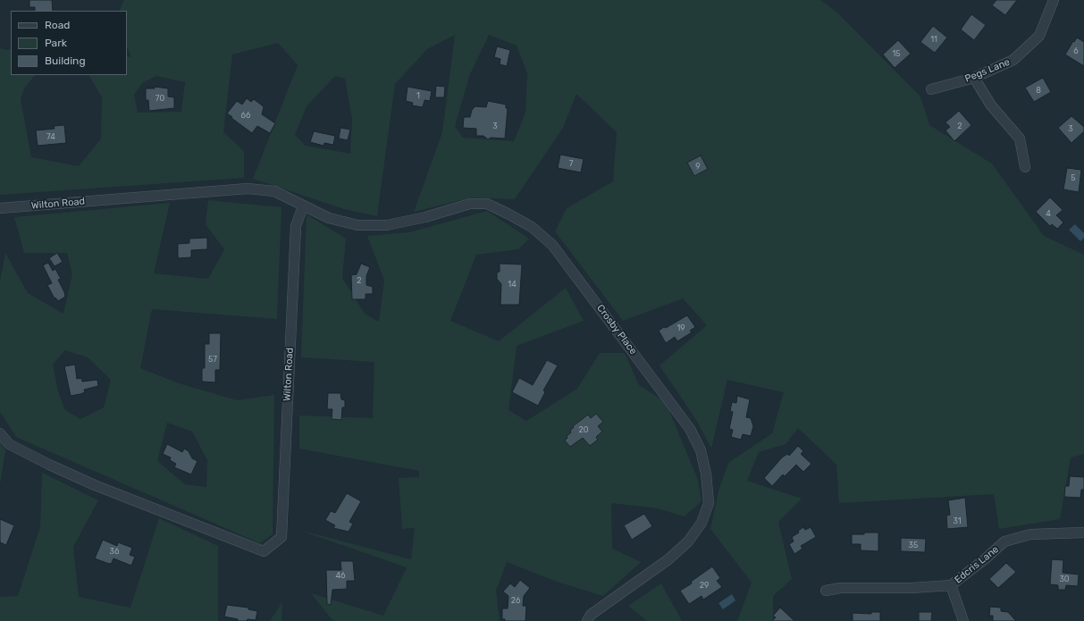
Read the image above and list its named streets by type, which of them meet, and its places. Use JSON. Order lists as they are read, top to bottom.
{
  "streets": {
    "street": [
      "Pegs Lane",
      "Wilton Road",
      "Crosby Place",
      "Edcris Lane"
    ]
  },
  "crossings": [
    ["Wilton Road", "Crosby Place"]
  ],
  "house_numbers": [
    "11",
    "6",
    "15",
    "8",
    "1",
    "70",
    "66",
    "3",
    "2",
    "3",
    "74",
    "7",
    "9",
    "5",
    "4",
    "2",
    "14",
    "19",
    "57",
    "20",
    "31",
    "35",
    "36",
    "46",
    "30",
    "29",
    "26"
  ],
  "legend": ["Road", "Park", "Building"]
}
